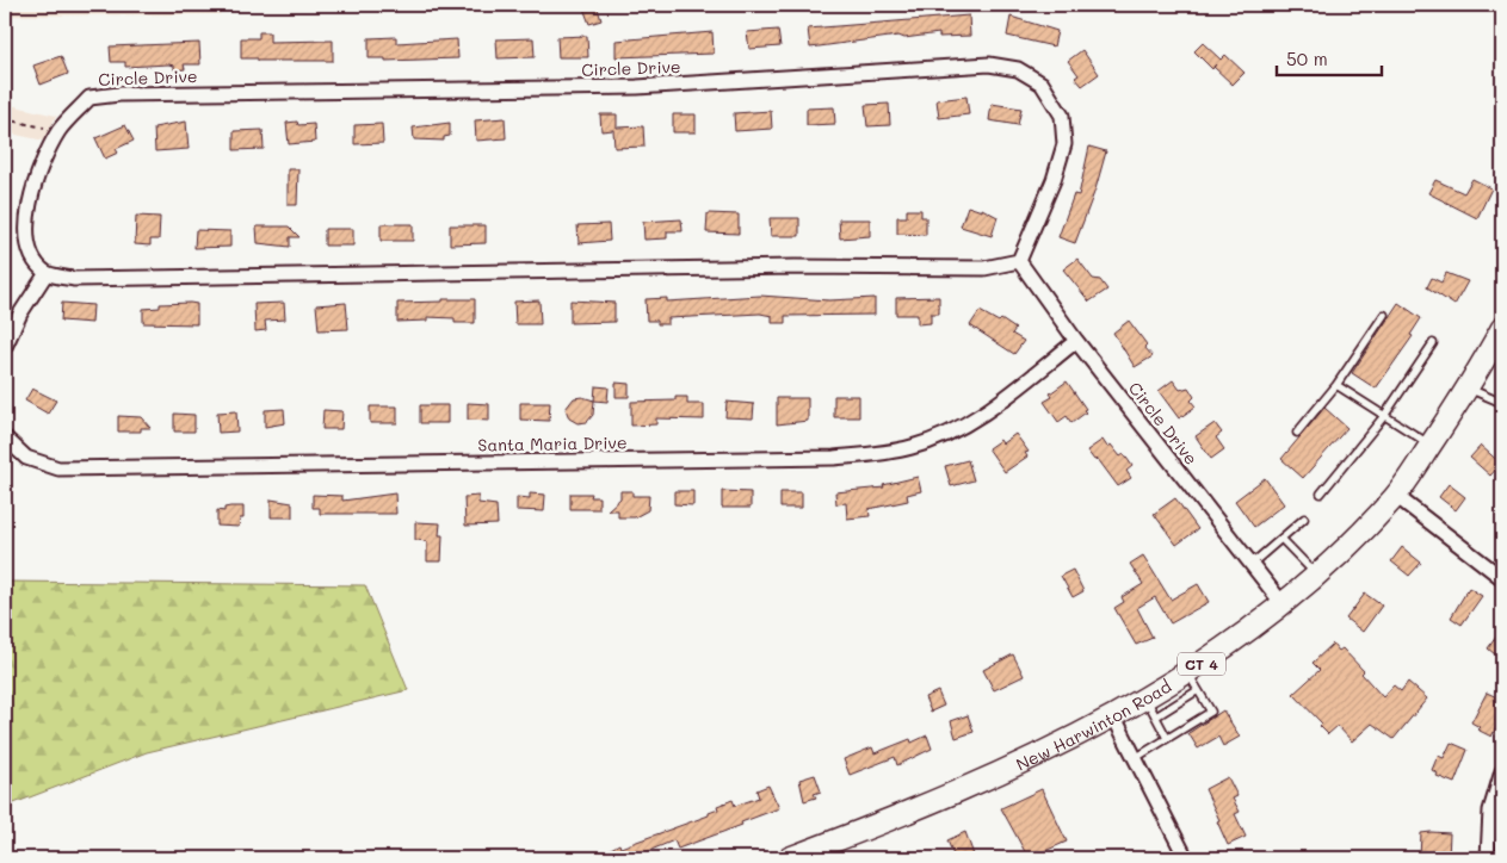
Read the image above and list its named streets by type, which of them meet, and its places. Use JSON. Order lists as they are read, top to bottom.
{
  "streets": {
    "main road": ["CT 4", "New Harwinton Road"],
    "street": ["Circle Drive", "Santa Maria Drive"]
  },
  "crossings": [
    ["Circle Drive", "Santa Maria Drive"],
    ["Circle Drive", "New Harwinton Road"]
  ],
  "scale_bar": "50 m"
}
